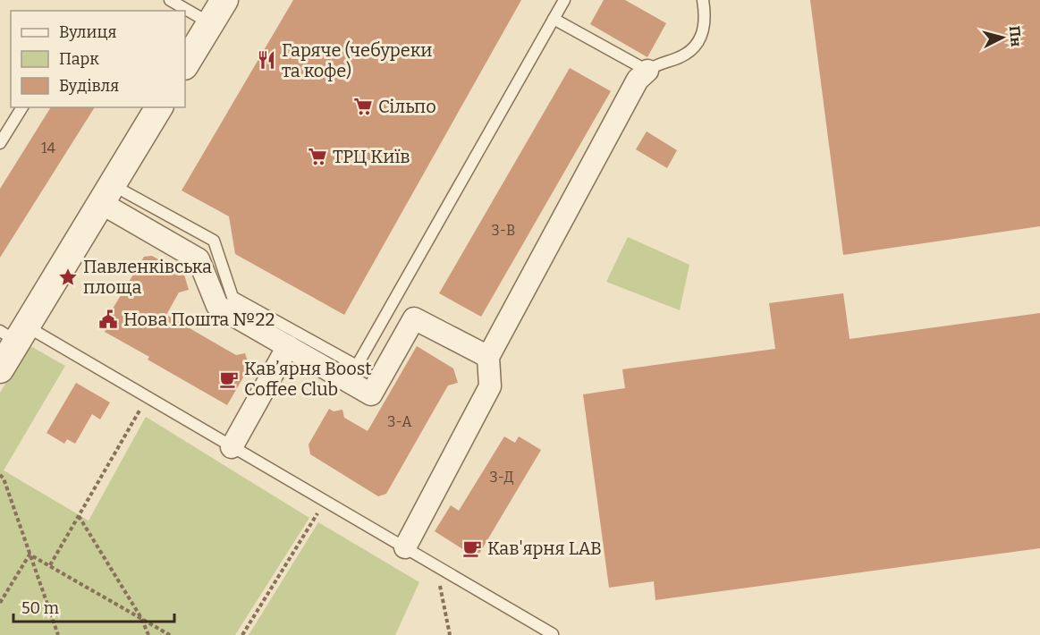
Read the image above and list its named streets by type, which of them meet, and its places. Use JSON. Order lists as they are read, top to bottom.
{
  "places": {
    "restaurant": ["Гаряче (чебуреки та кофе)"],
    "supermarket": ["Сільпо", "ТРЦ Київ"],
    "place": ["Павленківська площа"],
    "public building": ["Нова Пошта №22"],
    "cafe": ["Кав’ярня Boost Coffee Club", "Кав'ярня LAB"]
  },
  "house_numbers": [
    "14",
    "3-В",
    "3-А",
    "3-Д"
  ],
  "legend": ["Вулиця", "Парк", "Будівля"],
  "scale_bar": "50 m",
  "north": "right"
}
